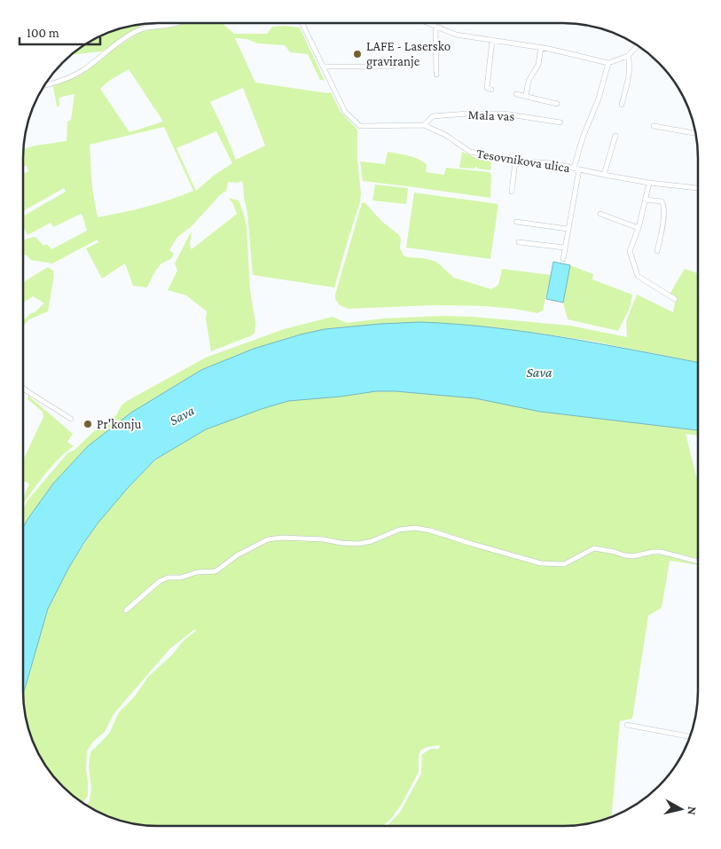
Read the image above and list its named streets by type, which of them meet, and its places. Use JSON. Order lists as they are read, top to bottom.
{
  "streets": {
    "street": ["Mala vas", "Tesovnikova ulica"]
  },
  "crossings": [
    ["Mala vas", "Tesovnikova ulica"]
  ],
  "water": ["Sava"],
  "places": ["LAFE - Lasersko graviranje", "Pr'konju"],
  "scale_bar": "100 m",
  "north": "right"
}
